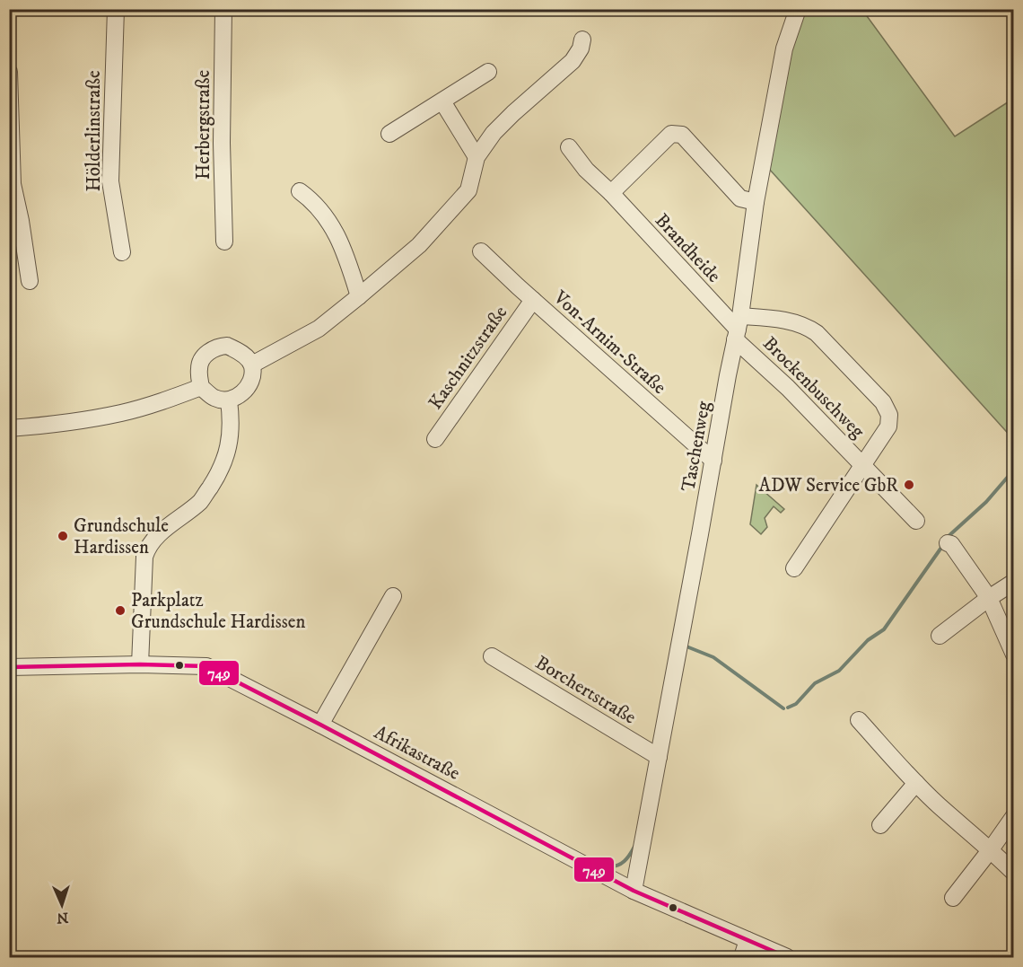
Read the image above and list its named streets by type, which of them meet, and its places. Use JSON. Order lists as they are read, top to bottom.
{
  "streets": {
    "street": [
      "Herbergstraße",
      "Hölderlinstraße",
      "Brandheide",
      "Von-Arnim-Straße",
      "Kaschnitzstraße",
      "Brockenbuschweg",
      "Taschenweg",
      "Borchertstraße",
      "Afrikastraße"
    ]
  },
  "crossings": [
    ["Brandheide", "Brockenbuschweg"],
    ["Brandheide", "Taschenweg"],
    ["Von-Arnim-Straße", "Kaschnitzstraße"],
    ["Von-Arnim-Straße", "Taschenweg"],
    ["Brockenbuschweg", "Taschenweg"],
    ["Taschenweg", "Borchertstraße"],
    ["Taschenweg", "Afrikastraße"]
  ],
  "places": ["ADW Service GbR", "Grundschule Hardissen", "Parkplatz Grundschule Hardissen"],
  "lines": ["transit line 749"],
  "north": "bottom"
}
